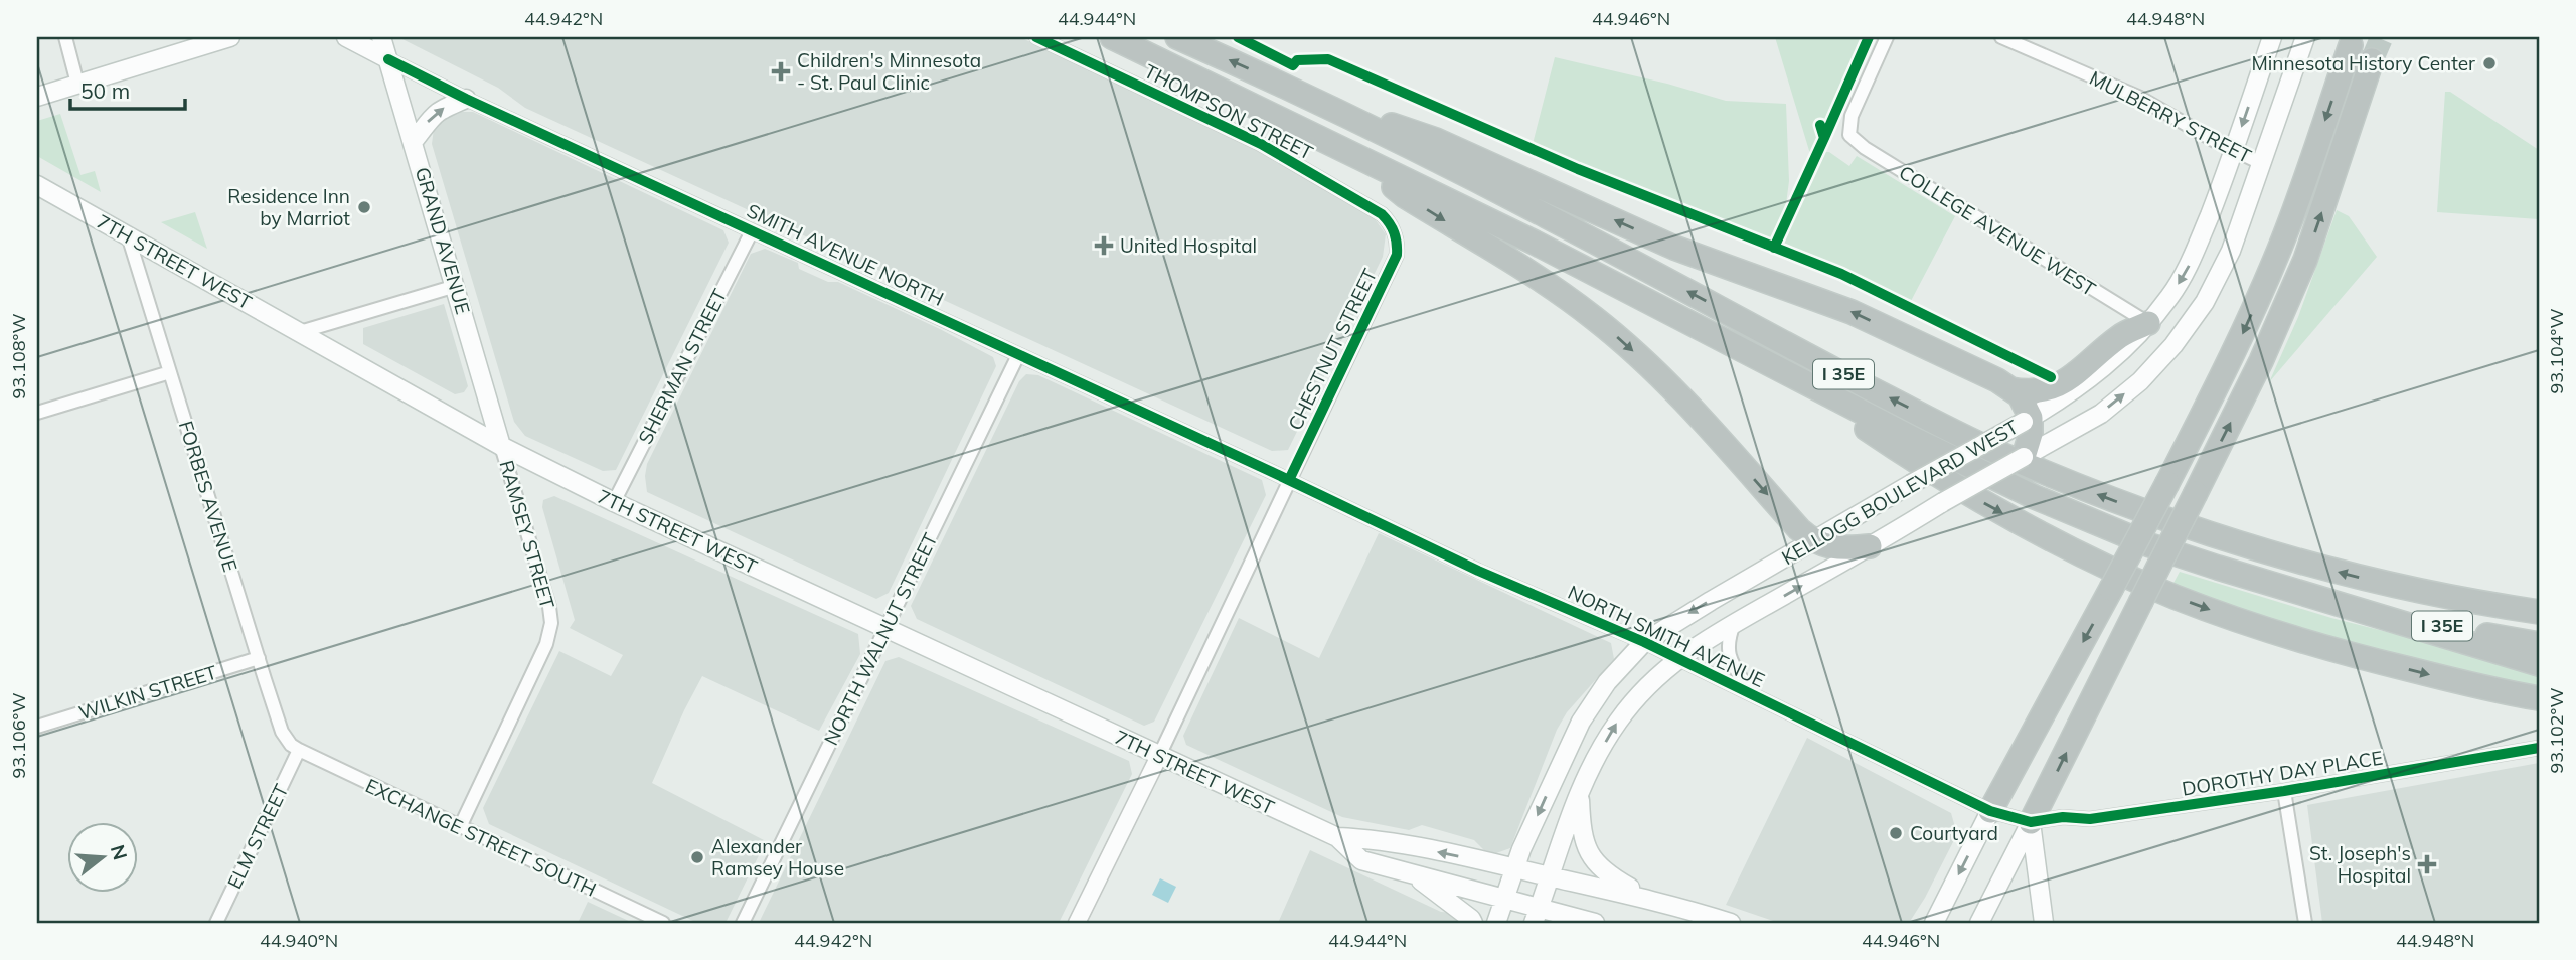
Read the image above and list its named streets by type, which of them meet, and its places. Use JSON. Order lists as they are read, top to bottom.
{
  "streets": {
    "highway": ["I 35E"],
    "main road": ["GRAND AVENUE", "7TH STREET WEST", "KELLOGG BOULEVARD WEST"],
    "street": [
      "THOMPSON STREET",
      "MULBERRY STREET",
      "COLLEGE AVENUE WEST",
      "SMITH AVENUE NORTH",
      "CHESTNUT STREET",
      "SHERMAN STREET",
      "FORBES AVENUE",
      "RAMSEY STREET",
      "NORTH SMITH AVENUE",
      "NORTH WALNUT STREET",
      "WILKIN STREET",
      "DOROTHY DAY PLACE",
      "ELM STREET",
      "EXCHANGE STREET SOUTH"
    ]
  },
  "crossings": [
    ["THOMPSON STREET", "CHESTNUT STREET"],
    ["MULBERRY STREET", "KELLOGG BOULEVARD WEST"],
    ["COLLEGE AVENUE WEST", "KELLOGG BOULEVARD WEST"],
    ["GRAND AVENUE", "SMITH AVENUE NORTH"],
    ["GRAND AVENUE", "7TH STREET WEST"],
    ["GRAND AVENUE", "RAMSEY STREET"],
    ["SMITH AVENUE NORTH", "CHESTNUT STREET"],
    ["SMITH AVENUE NORTH", "SHERMAN STREET"],
    ["SMITH AVENUE NORTH", "NORTH SMITH AVENUE"],
    ["SMITH AVENUE NORTH", "NORTH WALNUT STREET"],
    ["7TH STREET WEST", "CHESTNUT STREET"],
    ["7TH STREET WEST", "SHERMAN STREET"],
    ["7TH STREET WEST", "KELLOGG BOULEVARD WEST"],
    ["7TH STREET WEST", "FORBES AVENUE"],
    ["7TH STREET WEST", "RAMSEY STREET"],
    ["7TH STREET WEST", "NORTH WALNUT STREET"],
    ["CHESTNUT STREET", "NORTH SMITH AVENUE"],
    ["KELLOGG BOULEVARD WEST", "NORTH SMITH AVENUE"],
    ["FORBES AVENUE", "WILKIN STREET"],
    ["FORBES AVENUE", "ELM STREET"],
    ["FORBES AVENUE", "EXCHANGE STREET SOUTH"],
    ["RAMSEY STREET", "EXCHANGE STREET SOUTH"],
    ["NORTH SMITH AVENUE", "DOROTHY DAY PLACE"],
    ["ELM STREET", "EXCHANGE STREET SOUTH"]
  ],
  "places": {
    "other": [
      "Minnesota History Center",
      "Residence Inn by Marriot",
      "Courtyard",
      "Alexander Ramsey House"
    ],
    "health": ["Children's Minnesota - St. Paul Clinic", "United Hospital", "St. Joseph's Hospital"]
  },
  "scale_bar": "50 m",
  "north": "right",
  "coordinates": [
    "44.942°N",
    "44.944°N",
    "44.946°N",
    "44.948°N",
    "93.104°W",
    "93.108°W",
    "93.102°W",
    "93.106°W",
    "44.940°N"
  ]
}
